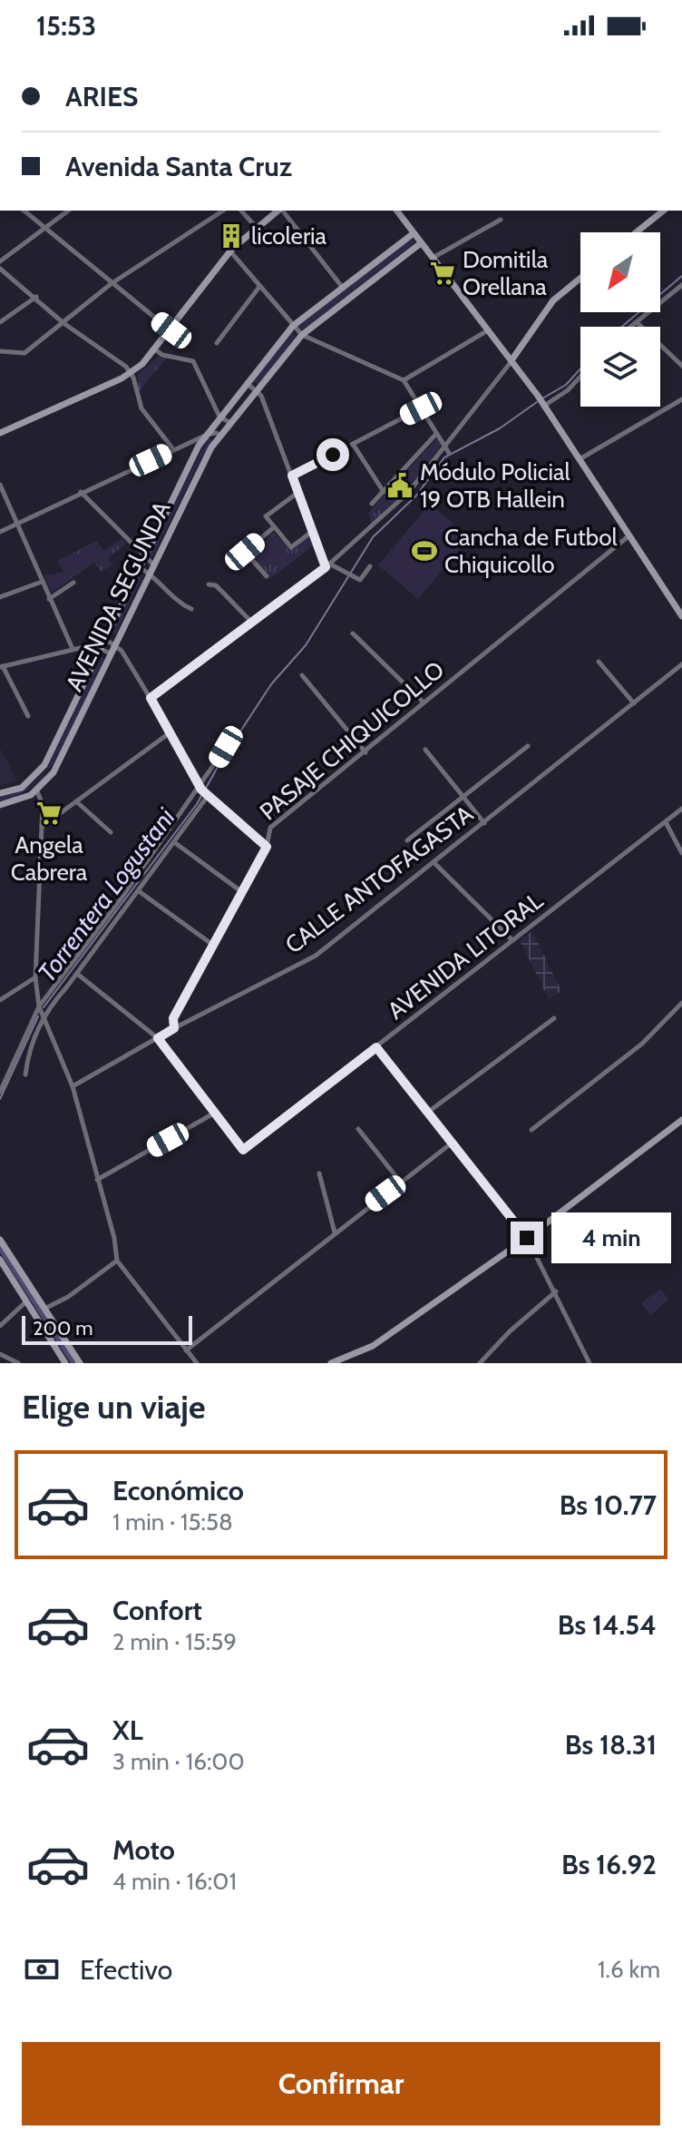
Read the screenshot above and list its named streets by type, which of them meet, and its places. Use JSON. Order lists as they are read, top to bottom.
{
  "streets": {
    "main road": ["AVENIDA SEGUNDA"],
    "street": ["PASAJE CHIQUICOLLO", "CALLE ANTOFAGASTA", "AVENIDA LITORAL"]
  },
  "crossings": [
    ["PASAJE CHIQUICOLLO", "CALLE ANTOFAGASTA"],
    ["CALLE ANTOFAGASTA", "AVENIDA LITORAL"]
  ],
  "water": ["Torrentera Logustani"],
  "places": {
    "building": ["licoleria"],
    "supermarket": ["Domitila Orellana", "Angela Cabrera"],
    "public building": ["Módulo Policial 19 OTB Hallein"],
    "sports": ["Cancha de Futbol Chiquicollo"]
  },
  "scale_bar": "200 m",
  "north": "bottom left",
  "page": {
    "status": "15:53",
    "banner": ["ARIES", "Avenida Santa Cruz"],
    "bubble": "4 min",
    "scale": "200 m",
    "heading": "Elige un viaje",
    "list": [
      {
        "name": "Económico",
        "note": "1 min · 15:58",
        "value": "Bs 10.77"
      },
      {
        "name": "Confort",
        "note": "2 min · 15:59",
        "value": "Bs 14.54"
      },
      {
        "name": "XL",
        "note": "3 min · 16:00",
        "value": "Bs 18.31"
      },
      {
        "name": "Moto",
        "note": "4 min · 16:01",
        "value": "Bs 16.92"
      }
    ],
    "pay": ["Efectivo", "1.6 km"],
    "buttons": "Confirmar"
  }
}
